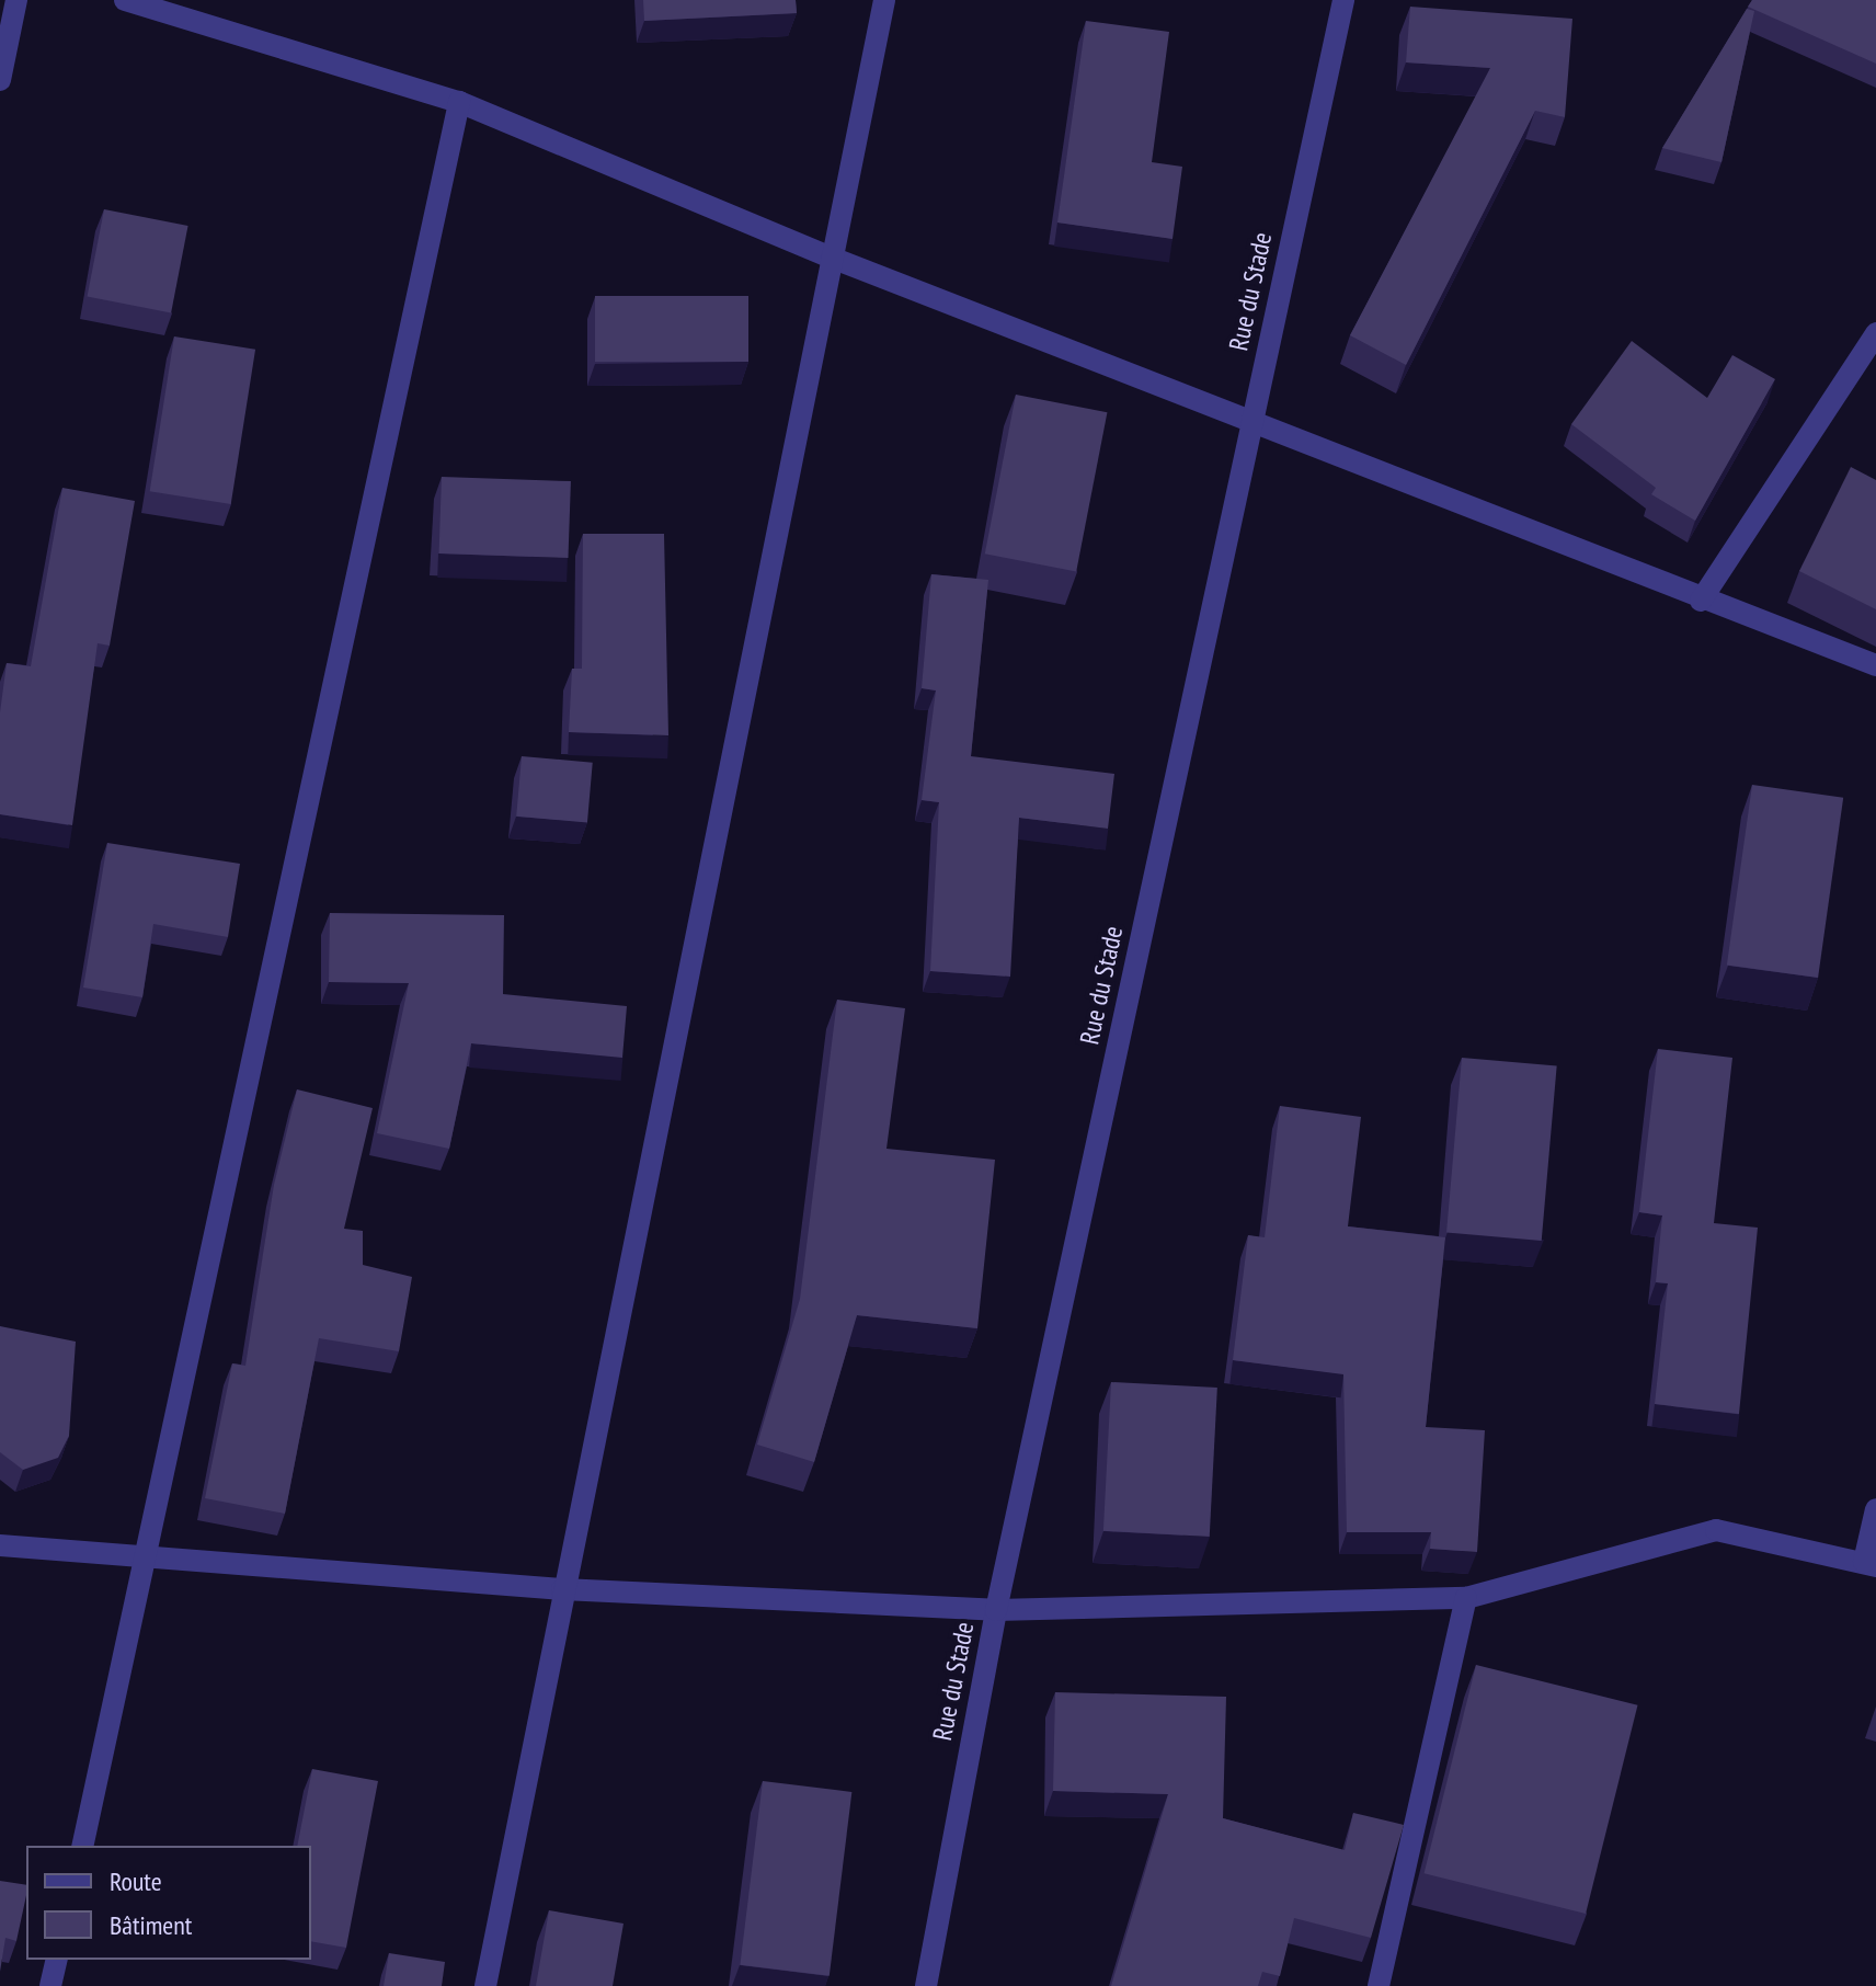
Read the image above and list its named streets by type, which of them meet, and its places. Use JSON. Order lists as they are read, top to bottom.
{
  "streets": {
    "street": ["Rue du Stade"]
  },
  "legend": ["Route", "Bâtiment"]
}
